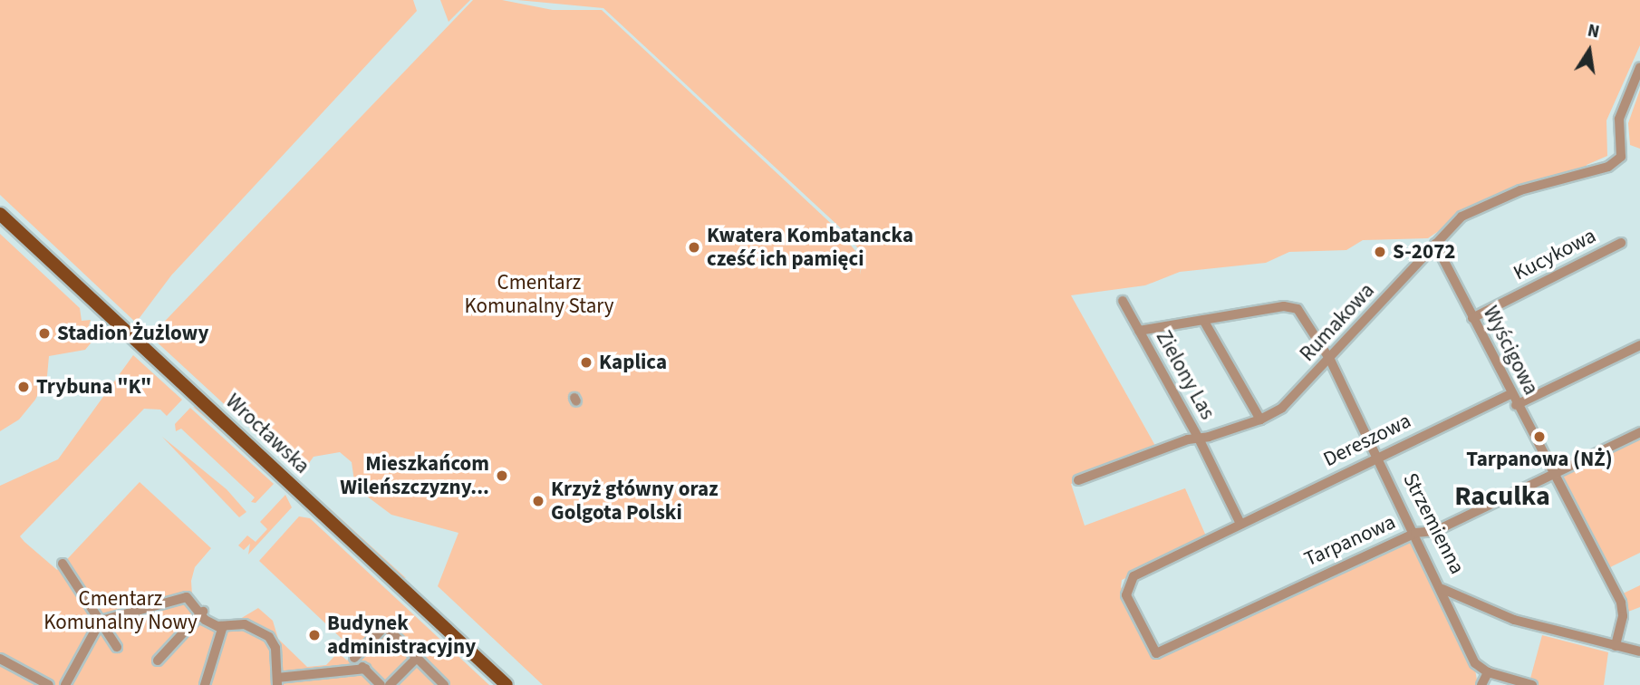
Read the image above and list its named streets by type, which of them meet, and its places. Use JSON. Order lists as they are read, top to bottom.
{
  "streets": {
    "main road": ["Wrocławska"],
    "street": [
      "Kucykowa",
      "Rumakowa",
      "Wyścigowa",
      "Zielony Las",
      "Dereszowa",
      "Strzemienna",
      "Tarpanowa"
    ]
  },
  "crossings": [
    ["Kucykowa", "Wyścigowa"],
    ["Rumakowa", "Wyścigowa"],
    ["Rumakowa", "Zielony Las"],
    ["Rumakowa", "Strzemienna"],
    ["Wyścigowa", "Dereszowa"],
    ["Wyścigowa", "Strzemienna"],
    ["Wyścigowa", "Tarpanowa"],
    ["Zielony Las", "Strzemienna"],
    ["Dereszowa", "Strzemienna"],
    ["Dereszowa", "Tarpanowa"],
    ["Strzemienna", "Tarpanowa"]
  ],
  "districts": ["Raculka"],
  "parks": ["Cmentarz Komunalny Stary", "Cmentarz Komunalny Nowy"],
  "places": [
    "Kwatera Kombatancka cześć ich pamięci",
    "S-2072",
    "Stadion Żużlowy",
    "Kaplica",
    "Trybuna \"K\"",
    "Tarpanowa (NŻ)",
    "Mieszkańcom Wileńszczyzny...",
    "Krzyż główny oraz Golgota Polski",
    "Budynek administracyjny"
  ],
  "north": "top"
}
